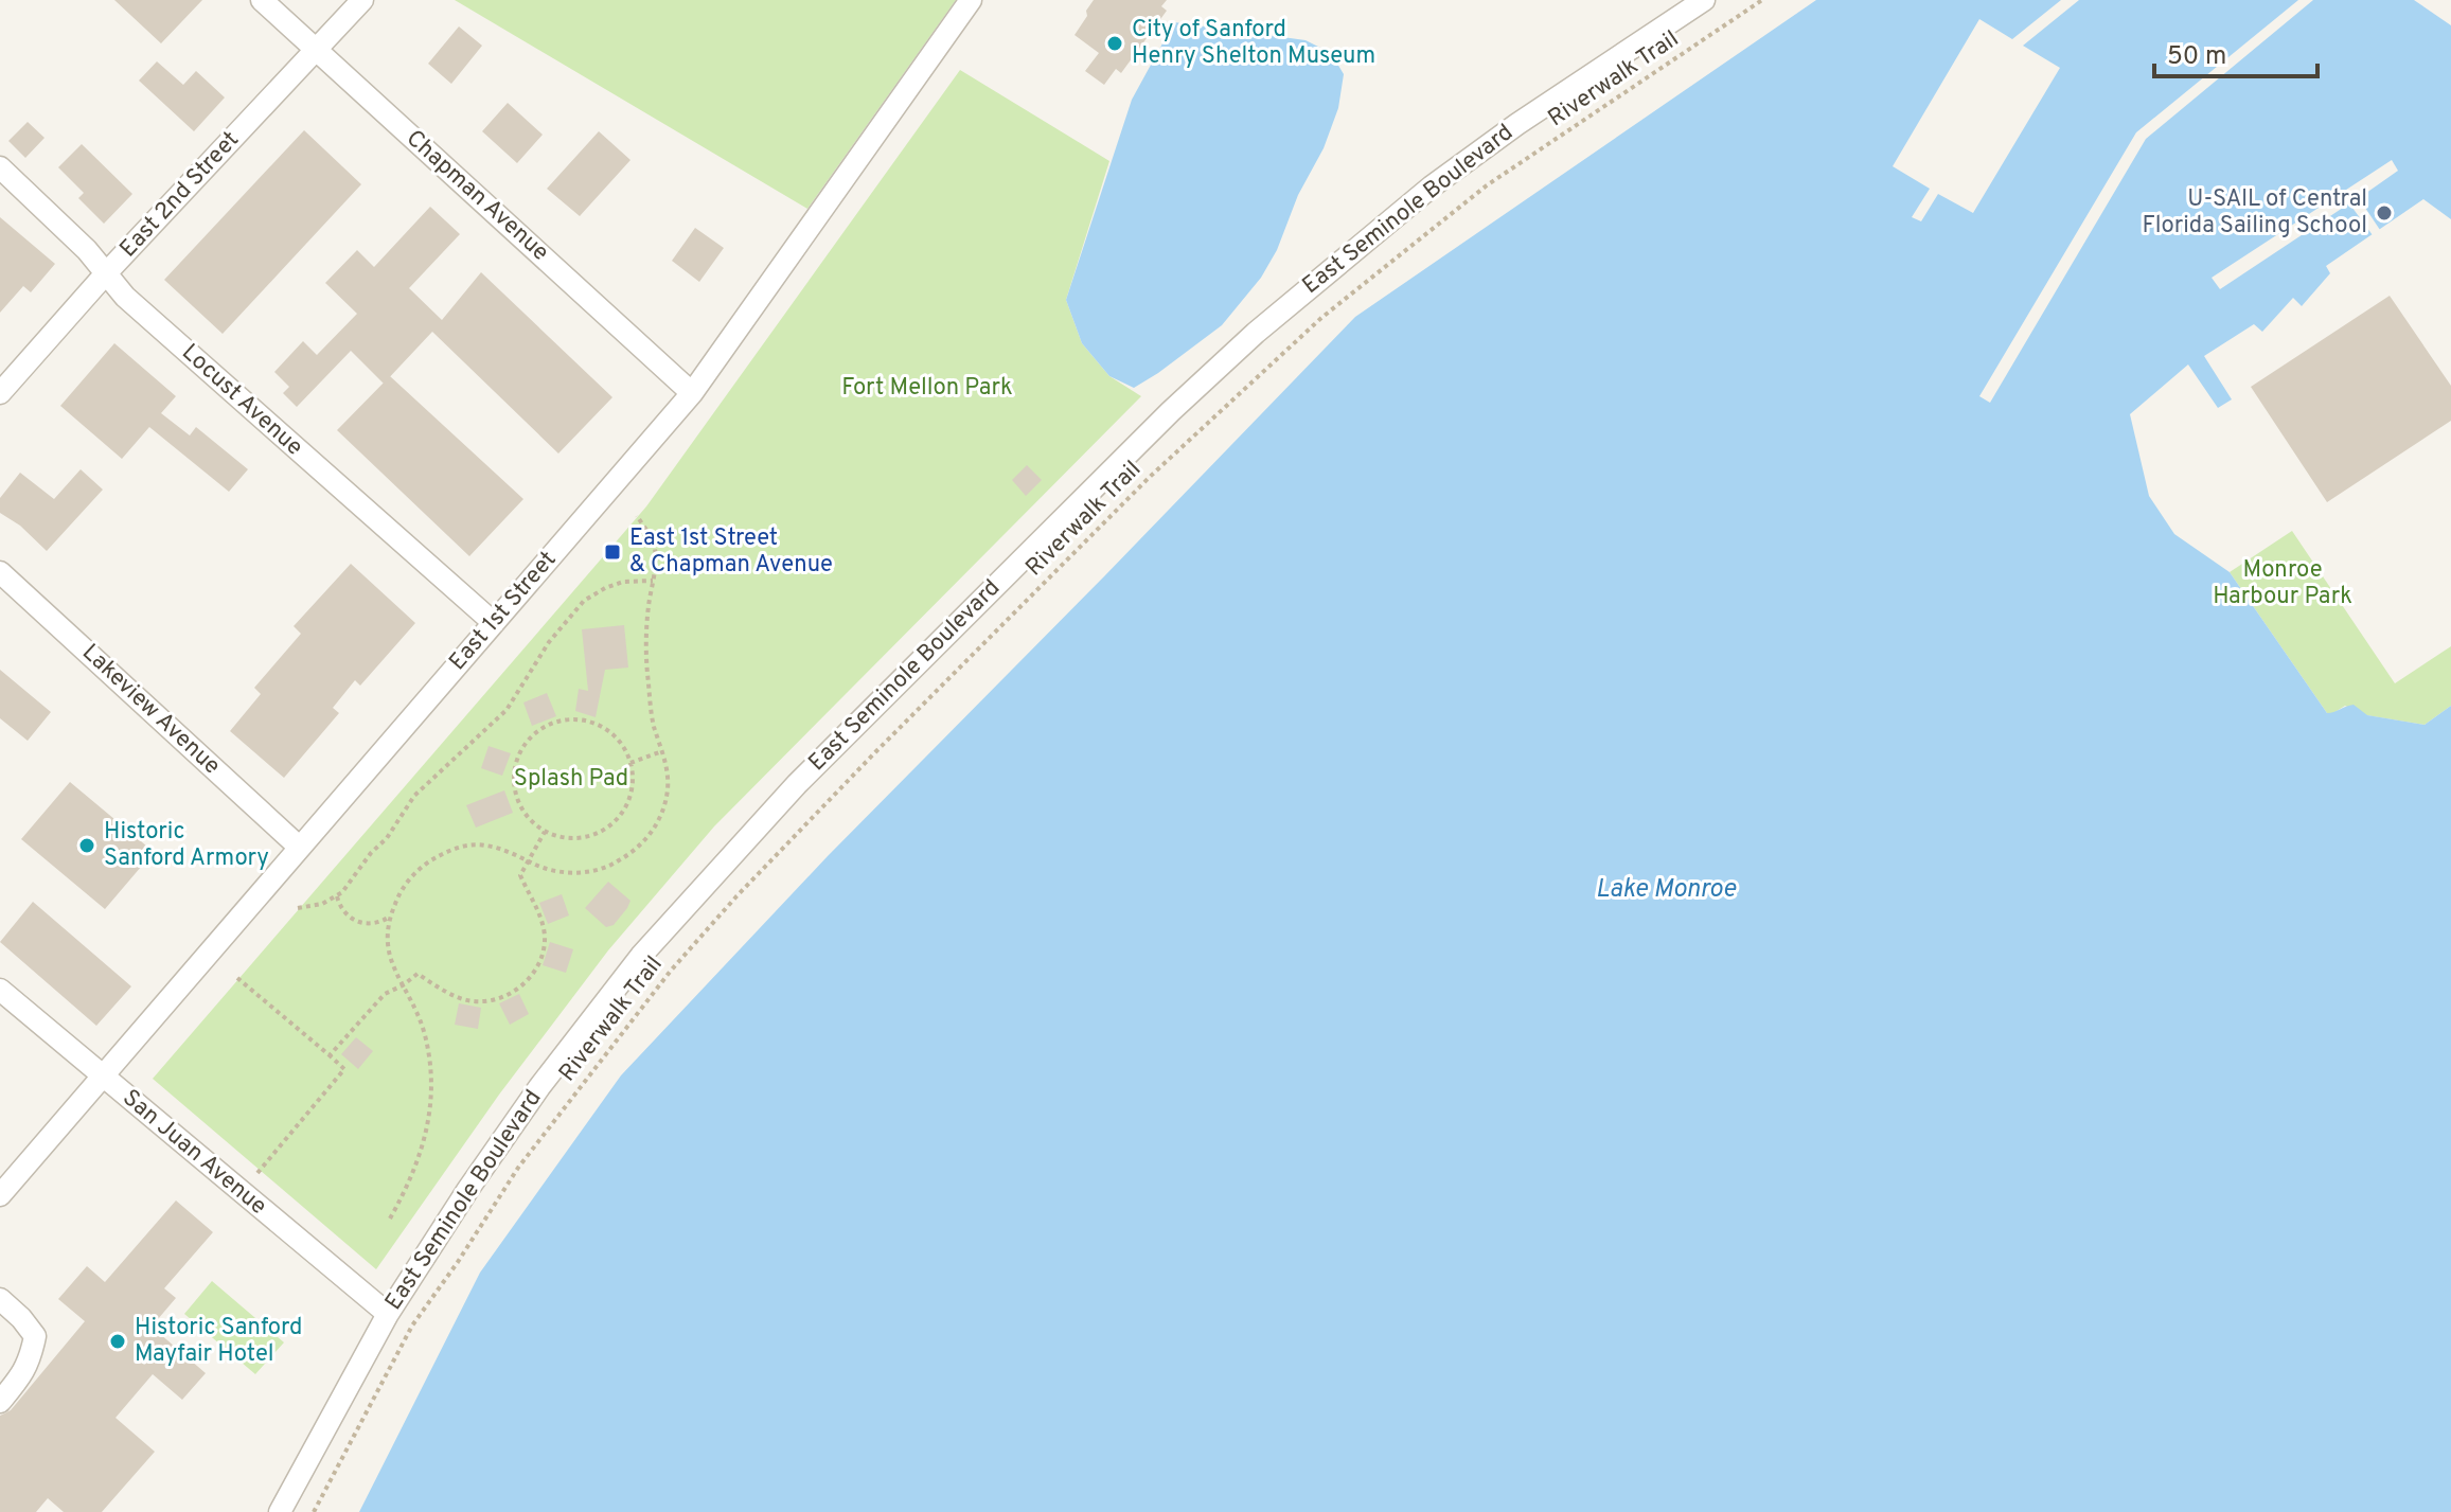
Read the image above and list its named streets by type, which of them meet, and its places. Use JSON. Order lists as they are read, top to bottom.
{
  "streets": {
    "street": [
      "East 2nd Street",
      "Chapman Avenue",
      "East Seminole Boulevard",
      "Locust Avenue",
      "East 1st Street",
      "Lakeview Avenue",
      "San Juan Avenue"
    ],
    "path": ["Riverwalk Trail"]
  },
  "crossings": [
    ["East 2nd Street", "Chapman Avenue"],
    ["East 2nd Street", "Locust Avenue"],
    ["Chapman Avenue", "East 1st Street"],
    ["East Seminole Boulevard", "San Juan Avenue"],
    ["Locust Avenue", "East 1st Street"],
    ["East 1st Street", "Lakeview Avenue"],
    ["East 1st Street", "San Juan Avenue"]
  ],
  "water": ["Lake Monroe"],
  "parks": ["Fort Mellon Park", "Monroe Harbour Park", "Splash Pad"],
  "places": {
    "other": [
      "City of Sanford Henry Shelton Museum",
      "U-SAIL of Central Florida Sailing School",
      "Historic Sanford Armory",
      "Historic Sanford Mayfair Hotel"
    ],
    "transit": ["East 1st Street & Chapman Avenue"]
  },
  "scale_bar": "50 m"
}
